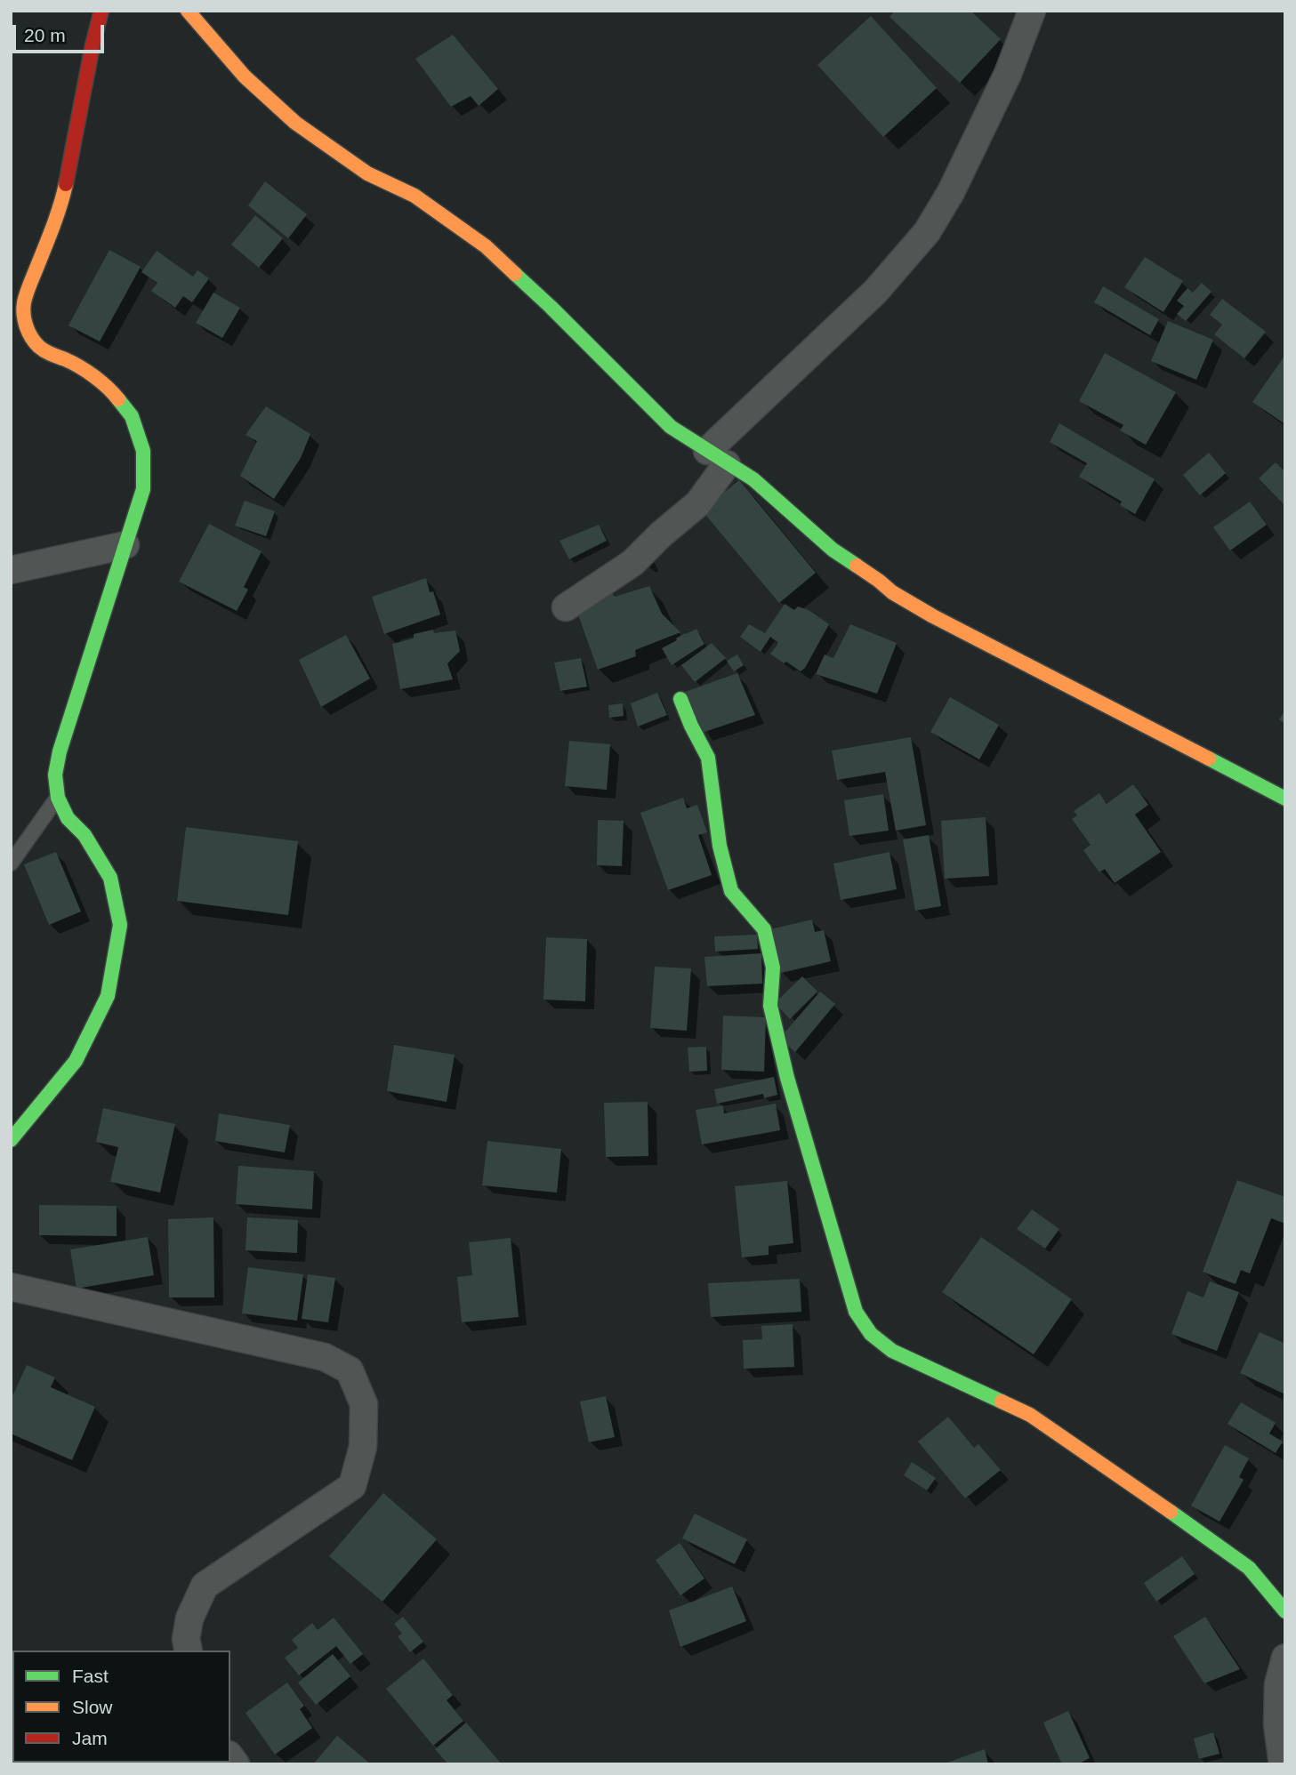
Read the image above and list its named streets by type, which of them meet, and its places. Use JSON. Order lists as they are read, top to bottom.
{
  "legend": ["Fast", "Slow", "Jam"],
  "scale_bar": "20 m"
}
